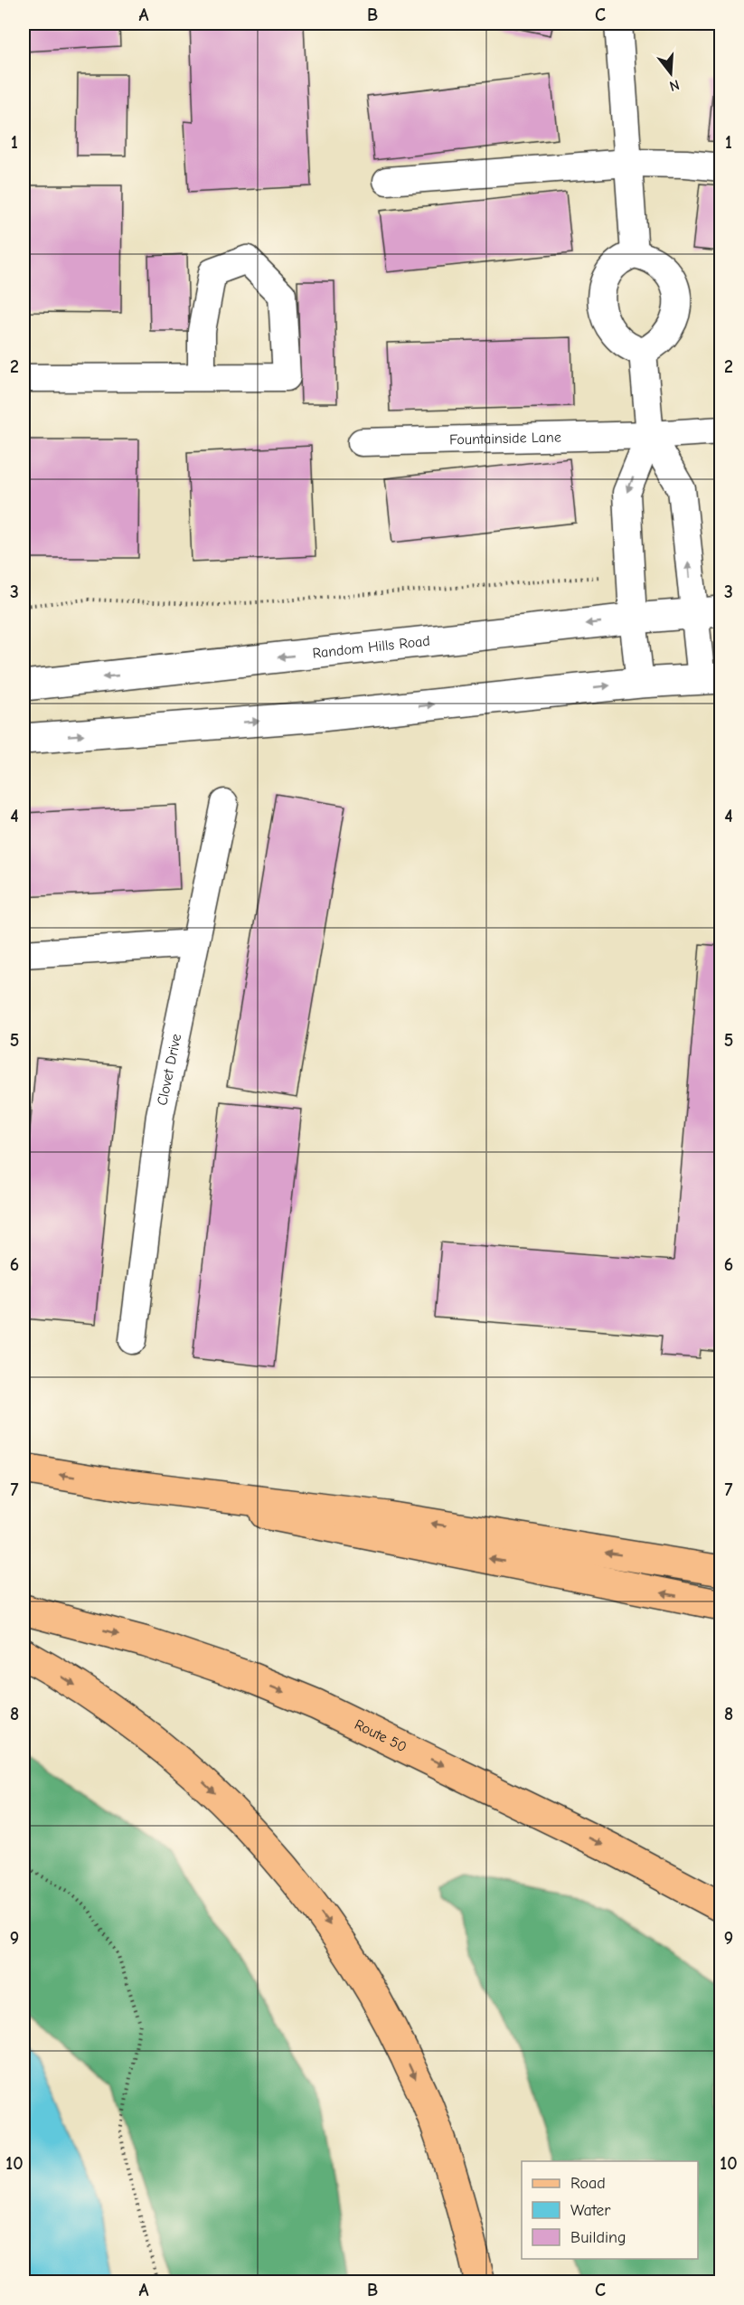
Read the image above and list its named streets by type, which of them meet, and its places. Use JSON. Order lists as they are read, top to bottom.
{
  "streets": {
    "main road": ["Route 50"],
    "street": ["Fountainside Lane", "Random Hills Road", "Clovet Drive"]
  },
  "legend": ["Road", "Water", "Building"],
  "north": "bottom",
  "grid": {
    "columns": ["A", "B", "C"],
    "rows": [
      "1",
      "2",
      "3",
      "4",
      "5",
      "6",
      "7",
      "8",
      "9",
      "10"
    ]
  }
}
